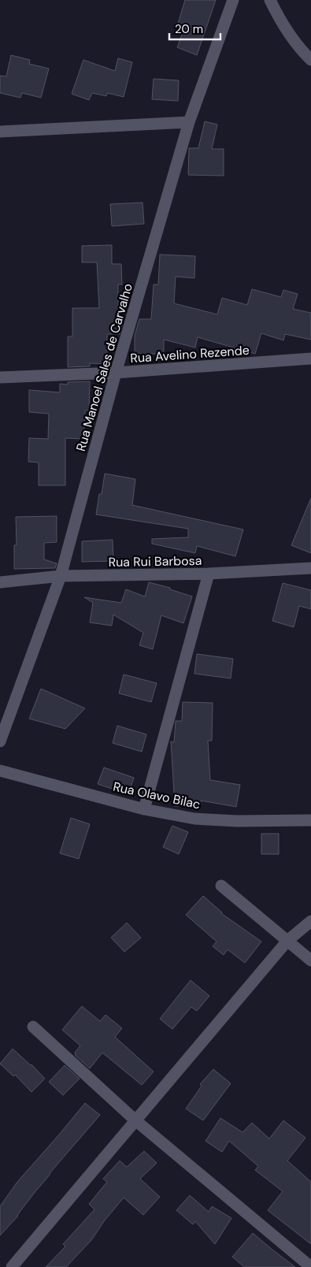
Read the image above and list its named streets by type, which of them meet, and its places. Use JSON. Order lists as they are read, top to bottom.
{
  "streets": {
    "street": [
      "Rua Avelino Rezende",
      "Rua Manoel Sales de Carvalho",
      "Rua Rui Barbosa",
      "Rua Olavo Bilac"
    ]
  },
  "crossings": [
    ["Rua Avelino Rezende", "Rua Manoel Sales de Carvalho"],
    ["Rua Manoel Sales de Carvalho", "Rua Rui Barbosa"]
  ],
  "scale_bar": "20 m"
}
